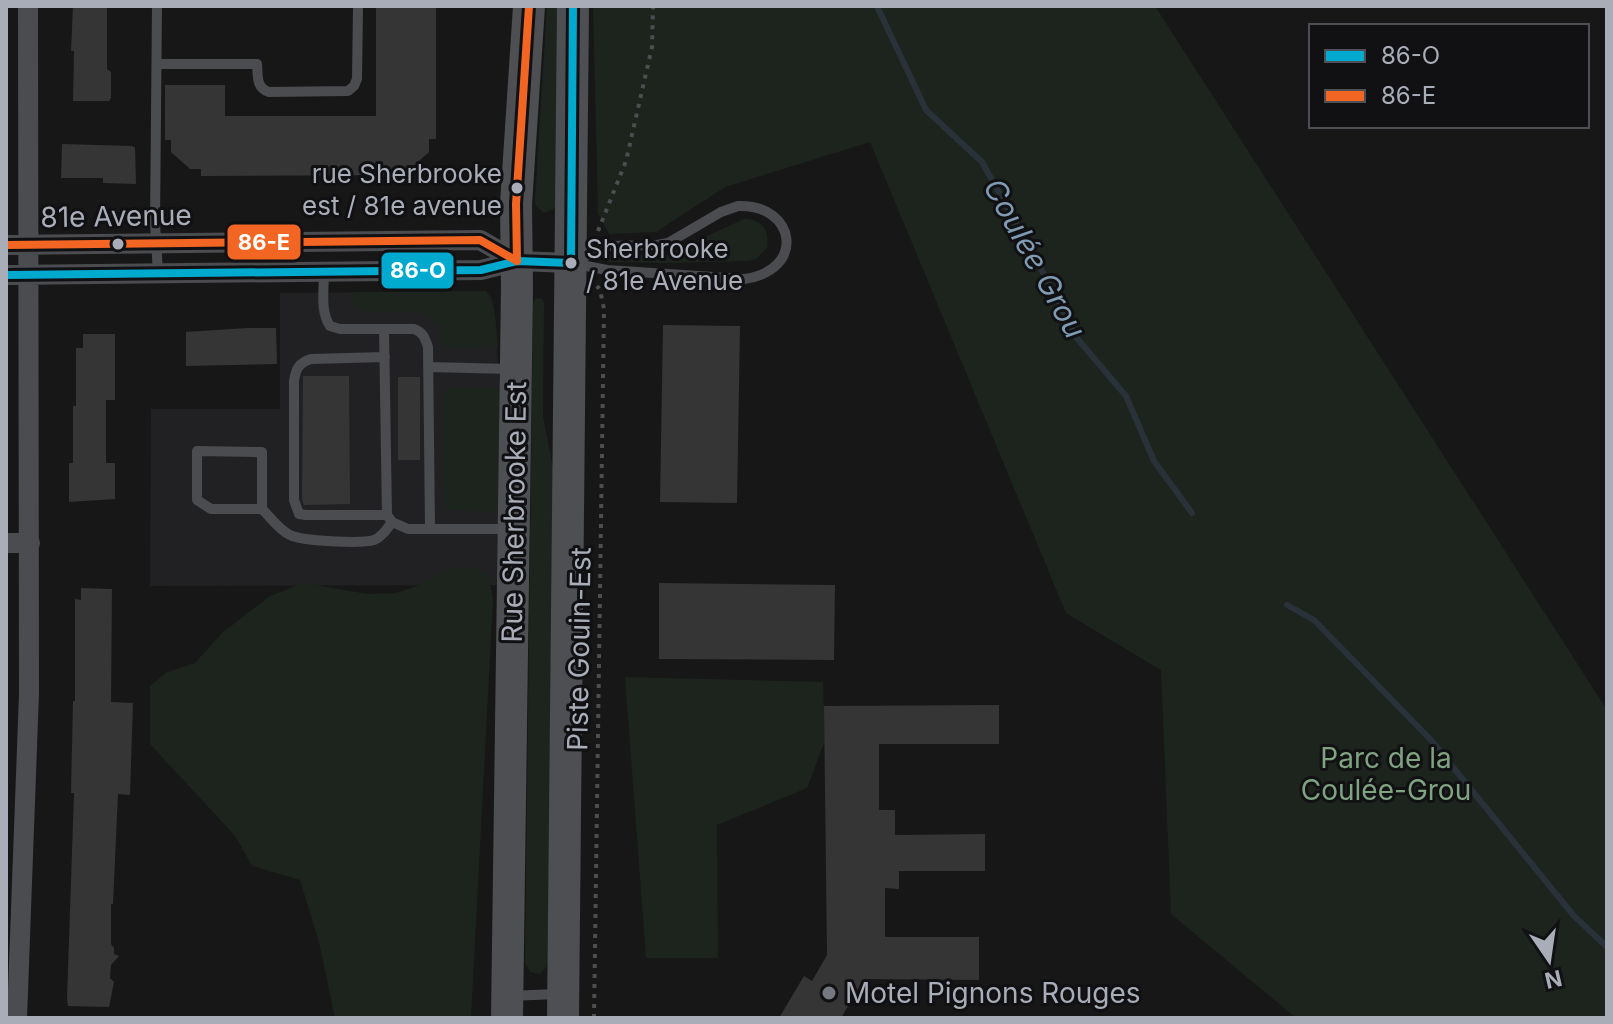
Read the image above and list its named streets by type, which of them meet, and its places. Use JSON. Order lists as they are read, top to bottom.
{
  "streets": {
    "main road": ["Rue Sherbrooke Est"],
    "street": ["81e Avenue"],
    "path": ["Piste Gouin-Est"]
  },
  "crossings": [
    ["81e Avenue", "Rue Sherbrooke Est"],
    ["81e Avenue", "Piste Gouin-Est"],
    ["Rue Sherbrooke Est", "Piste Gouin-Est"]
  ],
  "water": ["Coulée Grou"],
  "parks": ["Parc de la Coulée-Grou"],
  "places": ["rue Sherbrooke est / 81e avenue", "Sherbrooke / 81e Avenue", "Motel Pignons Rouges"],
  "lines": ["transit line 86-O", "transit line 86-E"],
  "legend": ["86-O", "86-E"],
  "north": "bottom"
}
